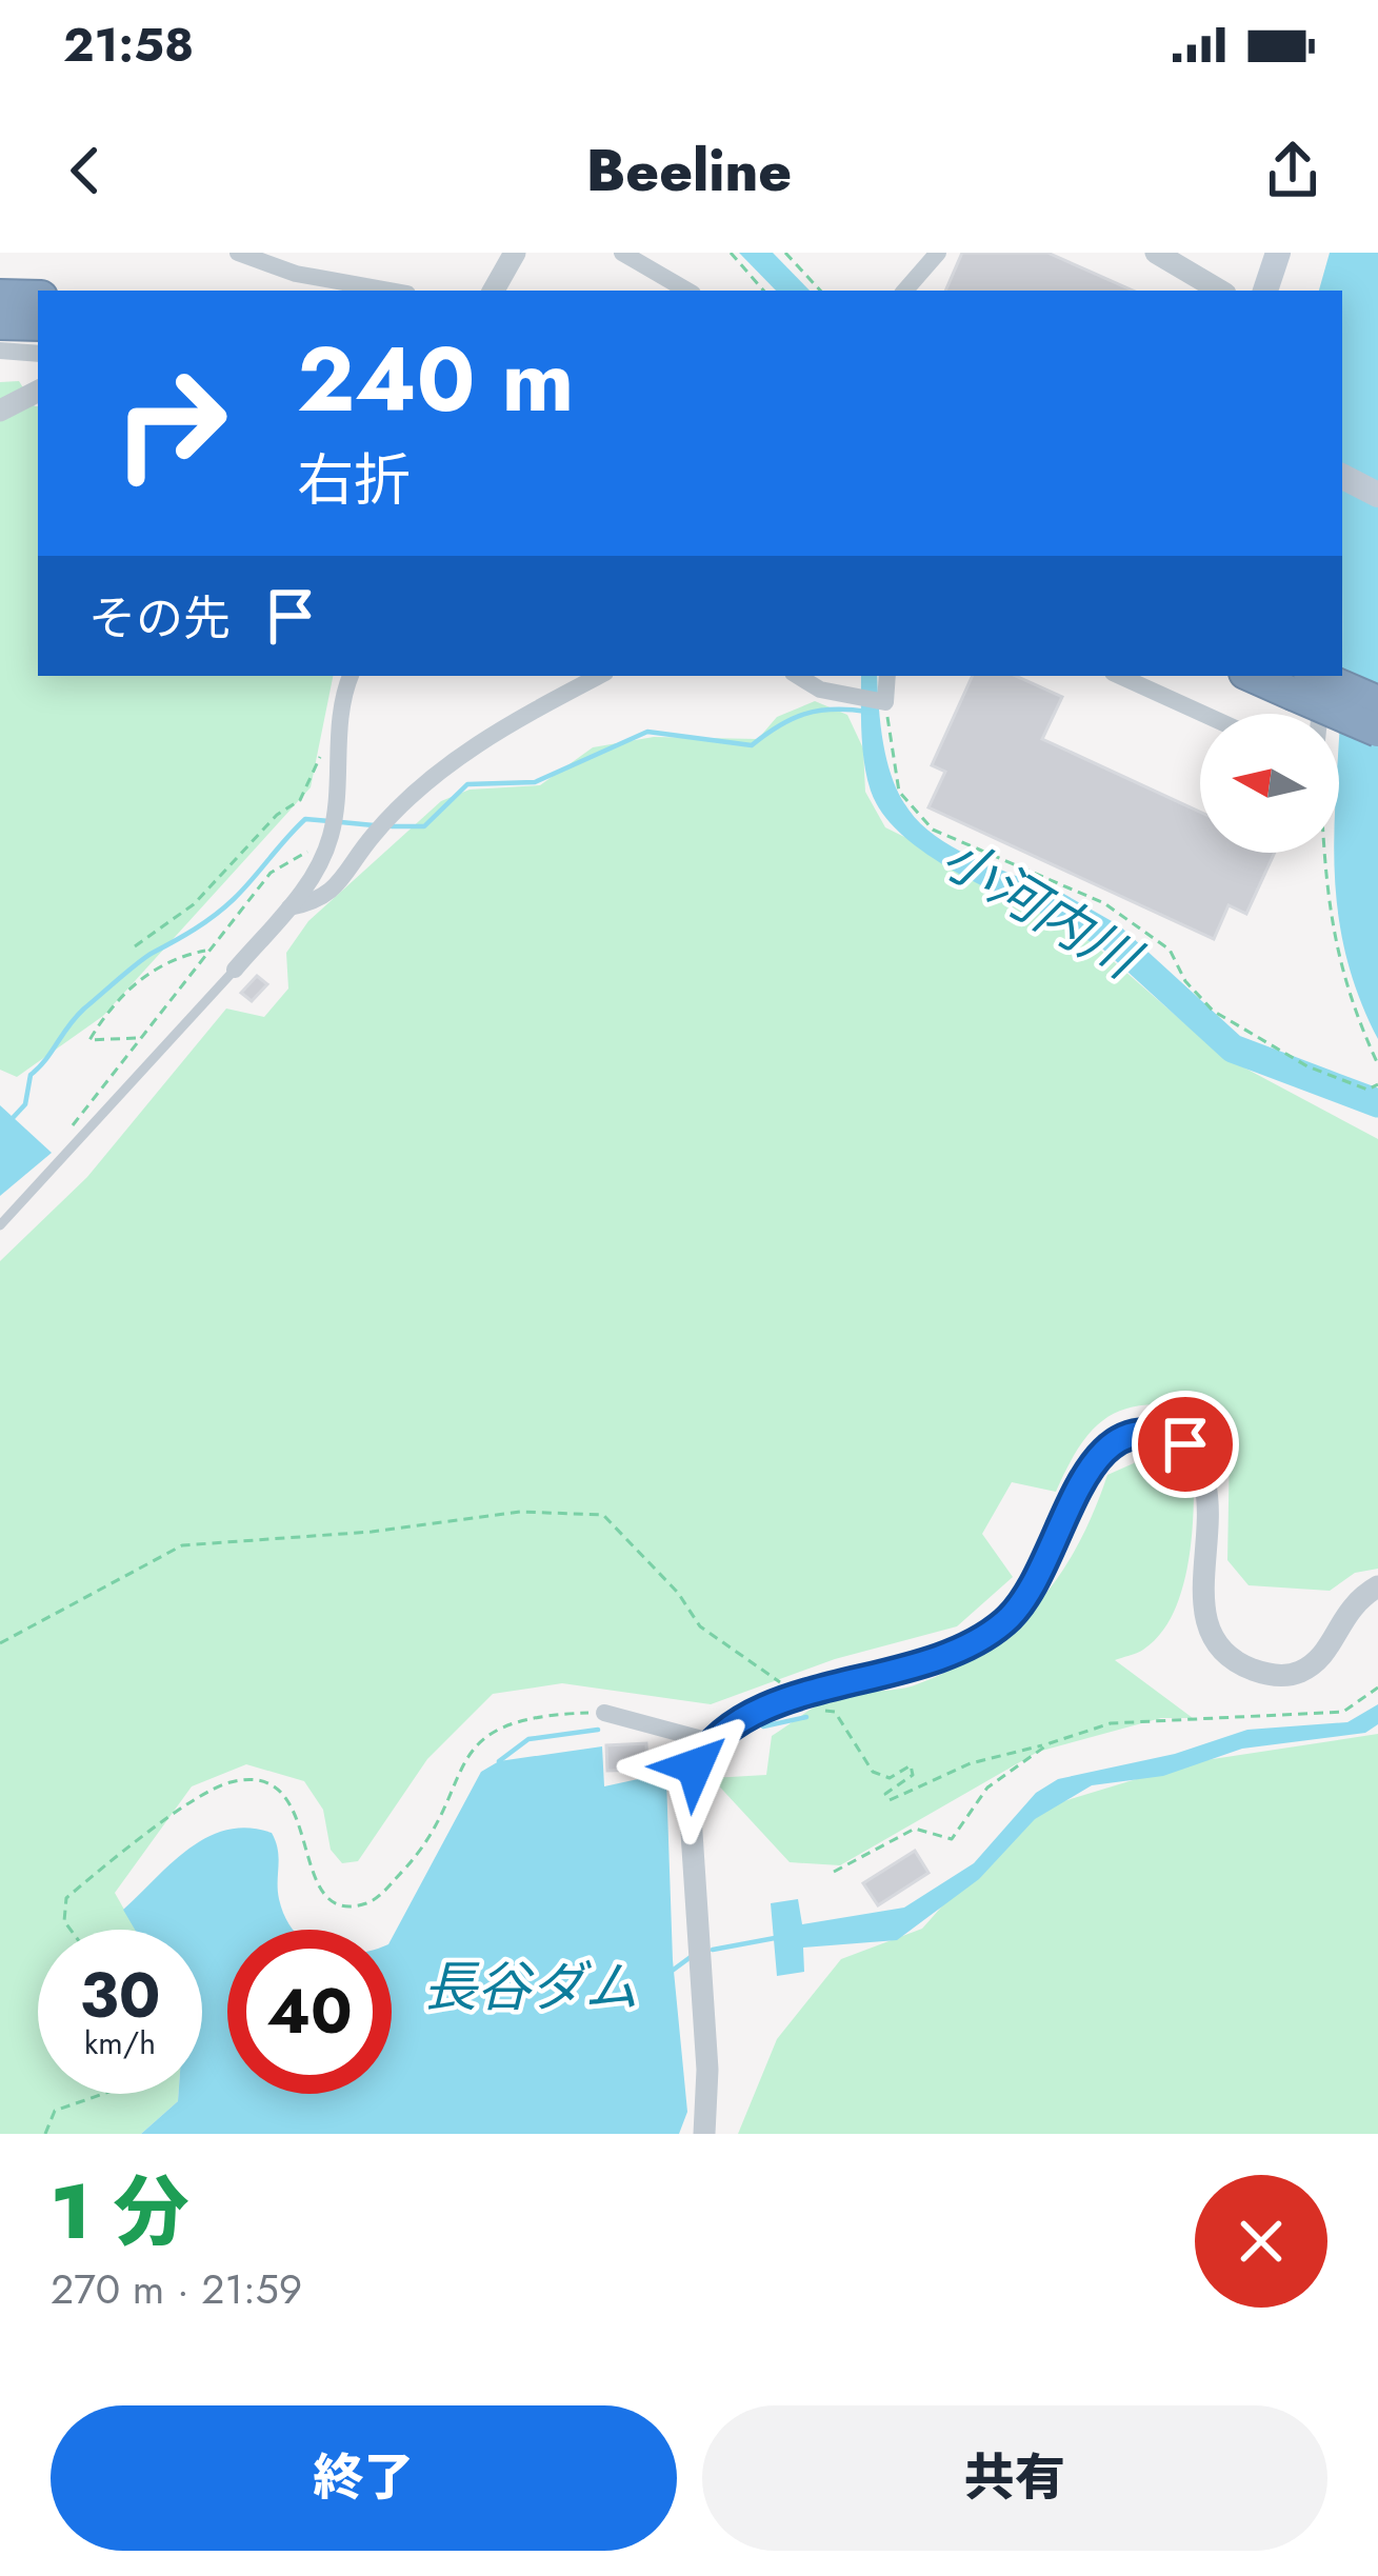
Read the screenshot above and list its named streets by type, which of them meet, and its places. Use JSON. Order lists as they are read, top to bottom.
{
  "water": ["小河内川", "長谷ダム"],
  "north": "left",
  "page": {
    "status": "21:58",
    "header": "Beeline",
    "turn": ["240 m", "右折"],
    "then": "その先",
    "speed": "30 km/h",
    "limit": "40",
    "heading": ["1 分", "270 m · 21:59"],
    "buttons": ["終了", "共有"]
  }
}
